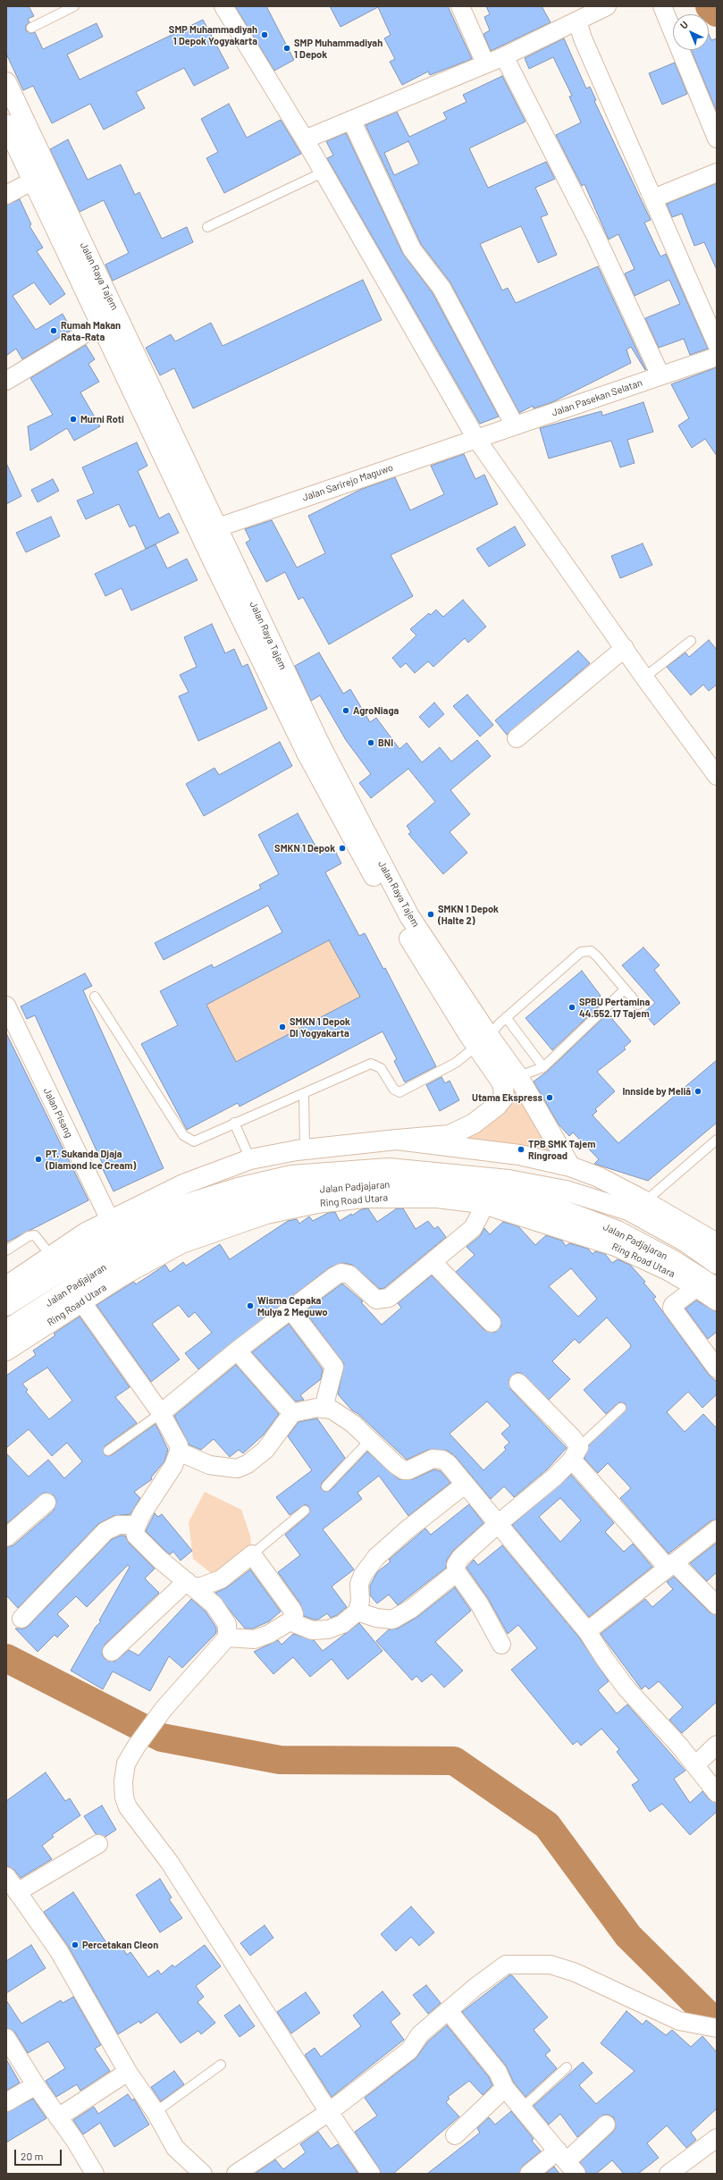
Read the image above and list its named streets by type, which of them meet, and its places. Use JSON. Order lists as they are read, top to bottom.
{
  "streets": {
    "main road": ["Jalan Raya Tajem", "Jalan Padjajaran", "Ring Road Utara"],
    "street": ["Jalan Pasekan Selatan", "Jalan Sarirejo Maguwo", "Jalan Pisang"]
  },
  "crossings": [
    ["Jalan Raya Tajem", "Jalan Sarirejo Maguwo"],
    ["Jalan Pasekan Selatan", "Jalan Sarirejo Maguwo"]
  ],
  "places": [
    "SMP Muhammadiyah 1 Depok Yogyakarta",
    "SMP Muhammadiyah 1 Depok",
    "Rumah Makan Rata-Rata",
    "Murni Roti",
    "AgroNiaga",
    "BNI",
    "SMKN 1 Depok",
    "SMKN 1 Depok (Halte 2)",
    "SPBU Pertamina 44.552.17 Tajem",
    "SMKN 1 Depok DI Yogyakarta",
    "Innside by Meliã",
    "Utama Ekspress",
    "TPB SMK Tajem Ringroad",
    "PT. Sukanda Djaja (Diamond Ice Cream)",
    "Wisma Cepaka Mulya 2 Meguwo",
    "Percetakan Cleon"
  ],
  "scale_bar": "20 m",
  "north": "top left"
}
